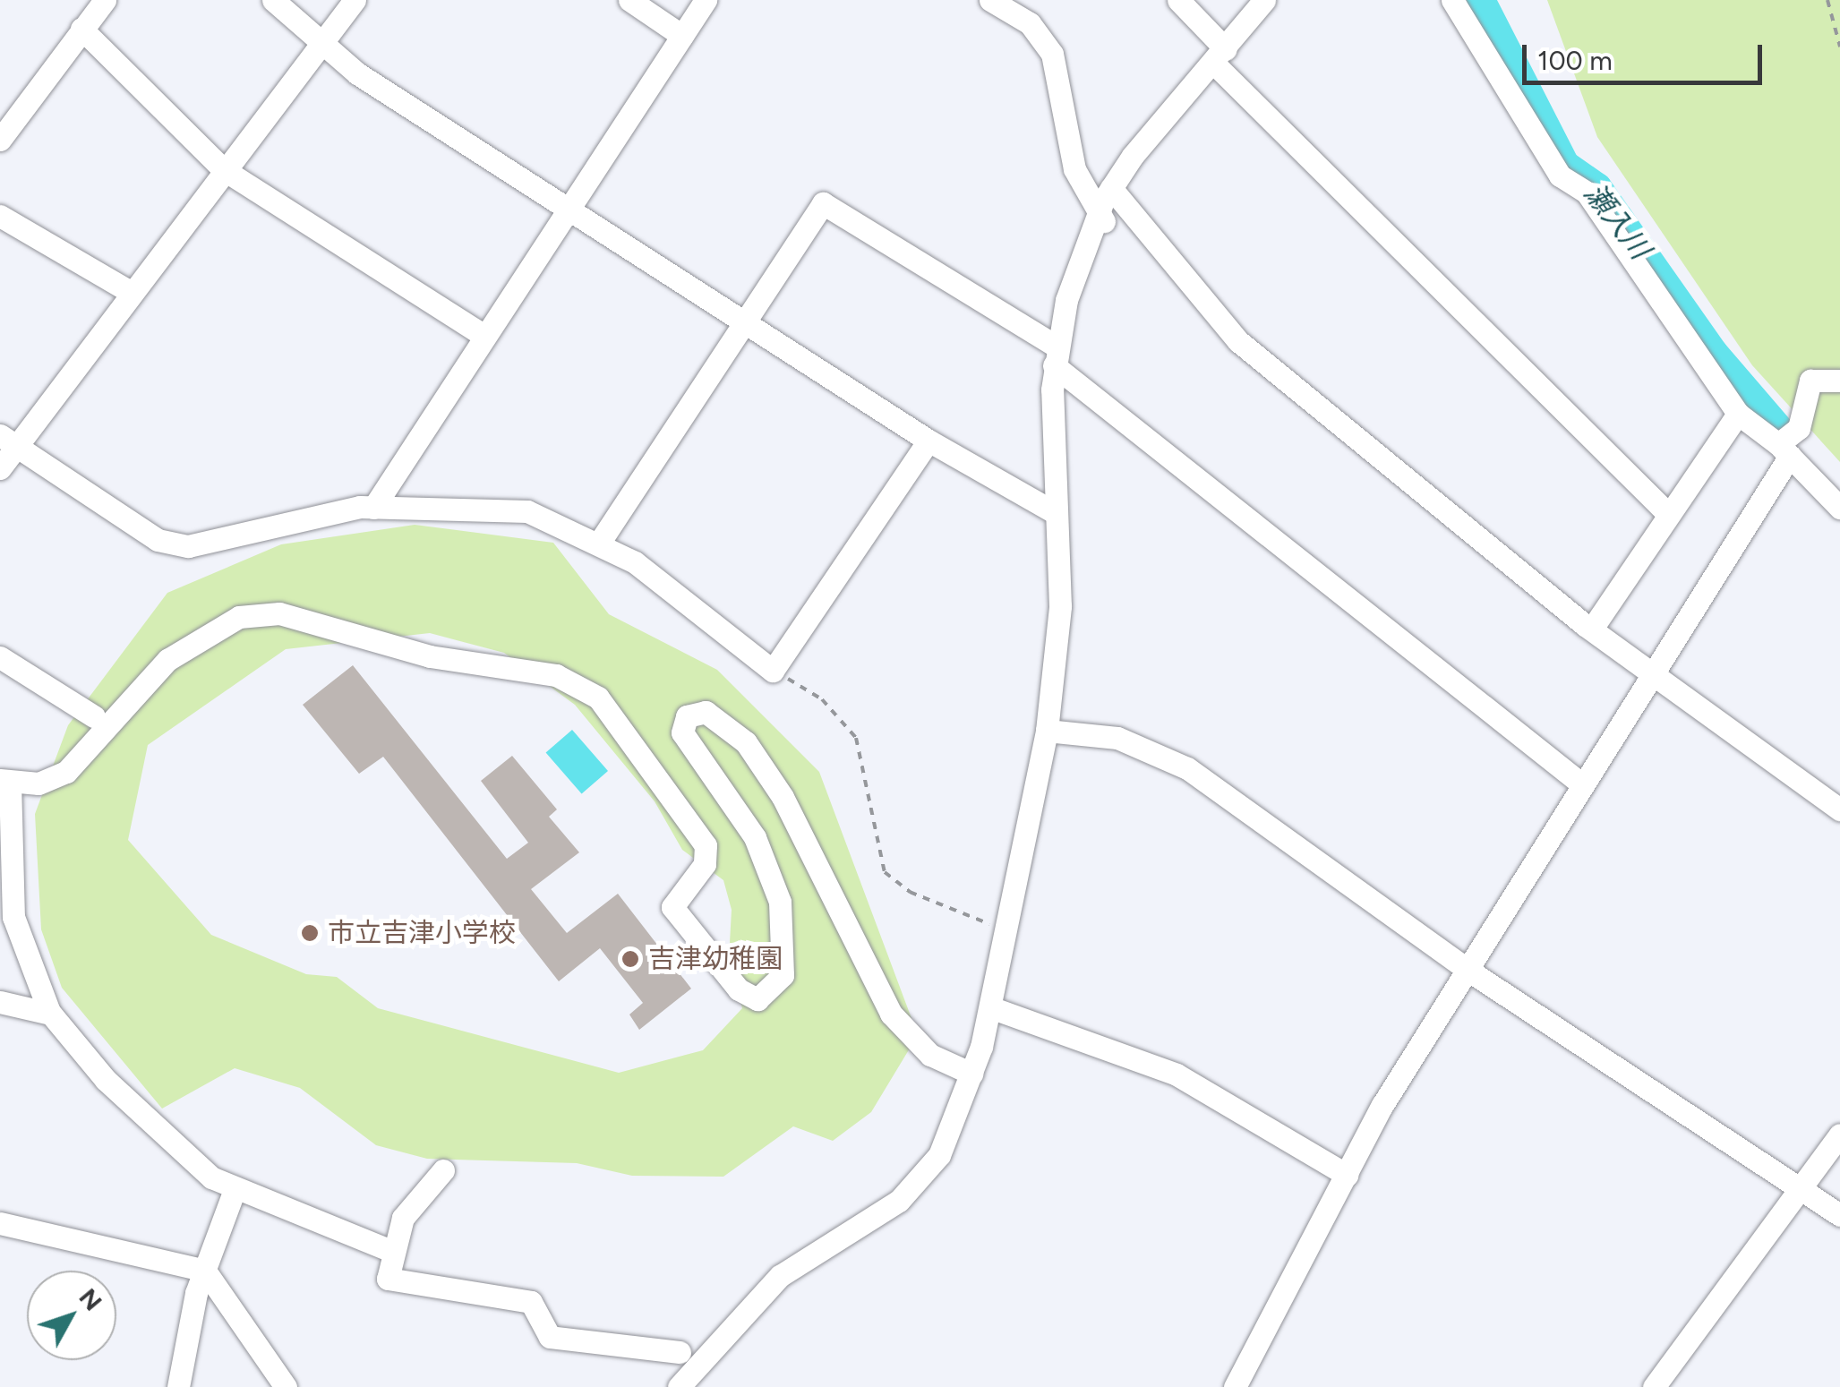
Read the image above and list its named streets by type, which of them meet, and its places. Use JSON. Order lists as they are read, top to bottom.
{
  "water": ["瀬入川"],
  "places": ["市立吉津小学校", "吉津幼稚園"],
  "scale_bar": "100 m",
  "north": "top right"
}
